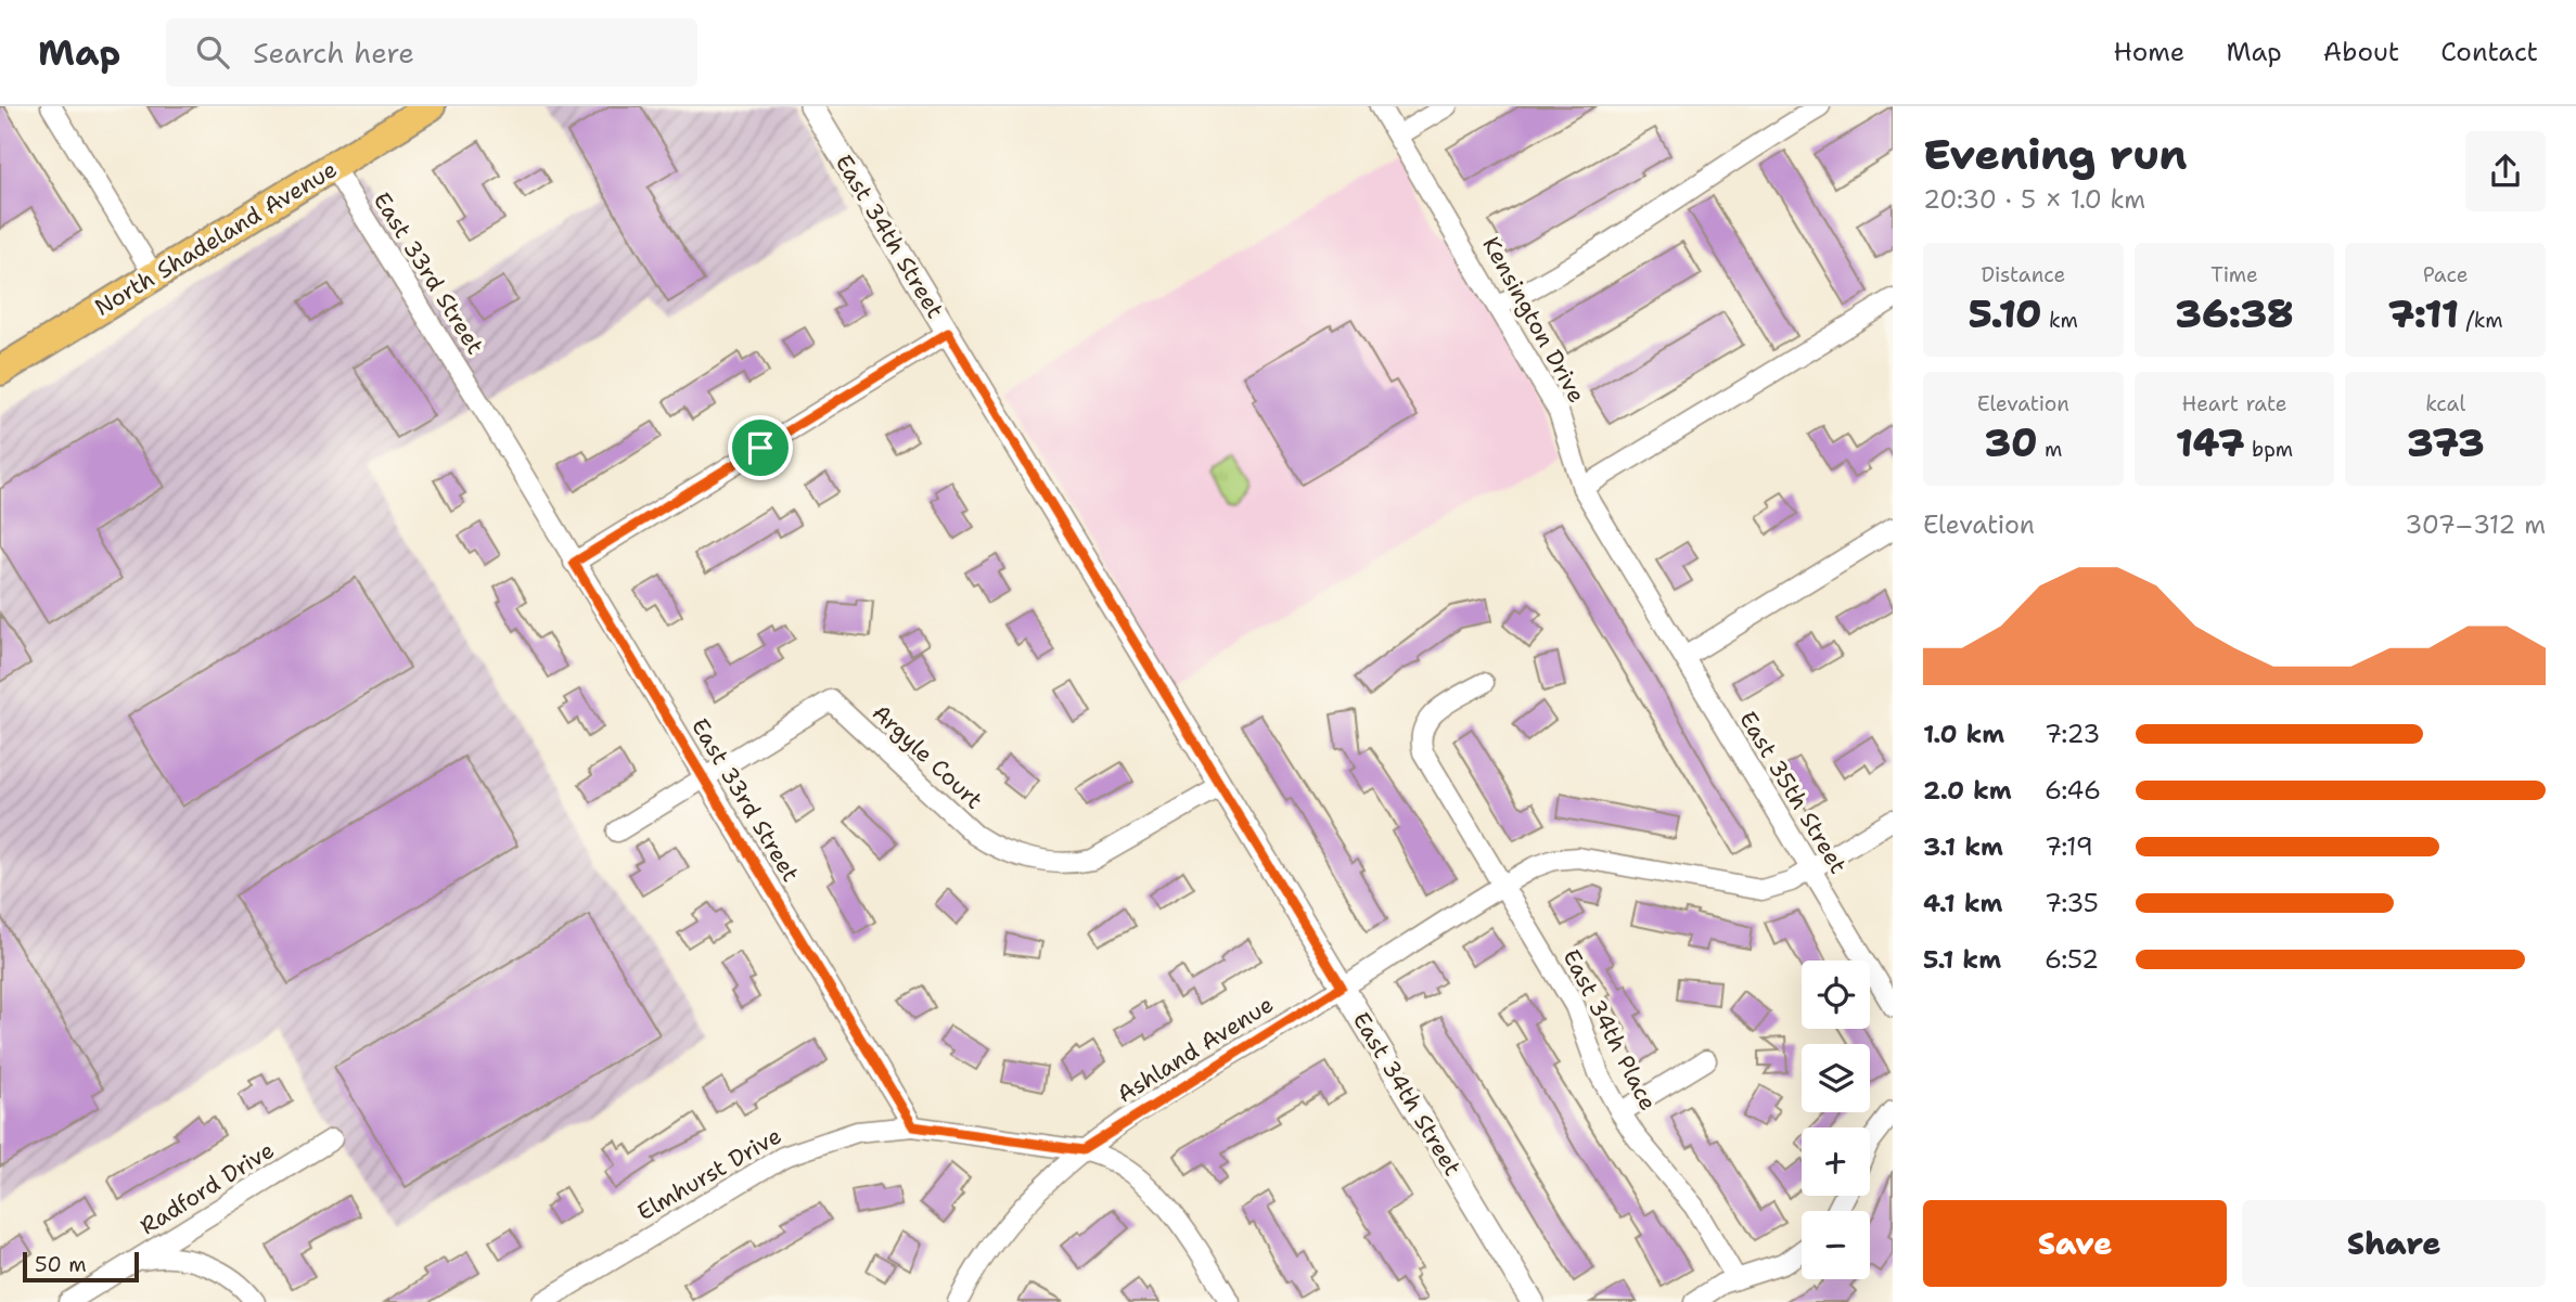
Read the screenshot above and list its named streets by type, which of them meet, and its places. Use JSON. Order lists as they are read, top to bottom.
{
  "streets": {
    "main road": ["North Shadeland Avenue"],
    "street": [
      "East 34th Street",
      "East 33rd Street",
      "Kensington Drive",
      "Argyle Court",
      "East 35th Street",
      "East 34th Place",
      "Ashland Avenue",
      "Elmhurst Drive",
      "Radford Drive"
    ]
  },
  "crossings": [
    ["East 34th Street", "Argyle Court"],
    ["East 34th Street", "Ashland Avenue"],
    ["North Shadeland Avenue", "East 33rd Street"],
    ["East 33rd Street", "Argyle Court"],
    ["East 33rd Street", "Elmhurst Drive"],
    ["Kensington Drive", "East 35th Street"],
    ["East 35th Street", "Ashland Avenue"],
    ["East 34th Place", "Ashland Avenue"]
  ],
  "scale_bar": "50 m",
  "page": {
    "header": "Map",
    "search": "Search here",
    "nav": [
      "Home",
      "Map",
      "About",
      "Contact"
    ],
    "heading": ["Evening run", "20:30 · 5 × 1.0 km"],
    "stats": [
      ["Distance", "5.10 km"],
      ["Time", "36:38"],
      ["Pace", "7:11 /km"],
      ["Elevation", "30 m"],
      ["Heart rate", "147 bpm"],
      ["kcal", "373"]
    ],
    "chart": ["Elevation", "307–312 m"],
    "list": [
      {
        "name": "1.0 km",
        "note": "7:23"
      },
      {
        "name": "2.0 km",
        "note": "6:46"
      },
      {
        "name": "3.1 km",
        "note": "7:19"
      },
      {
        "name": "4.1 km",
        "note": "7:35"
      },
      {
        "name": "5.1 km",
        "note": "6:52"
      }
    ],
    "map_buttons": ["+", "−"],
    "buttons": ["Save", "Share"],
    "scale": "50 m"
  }
}
